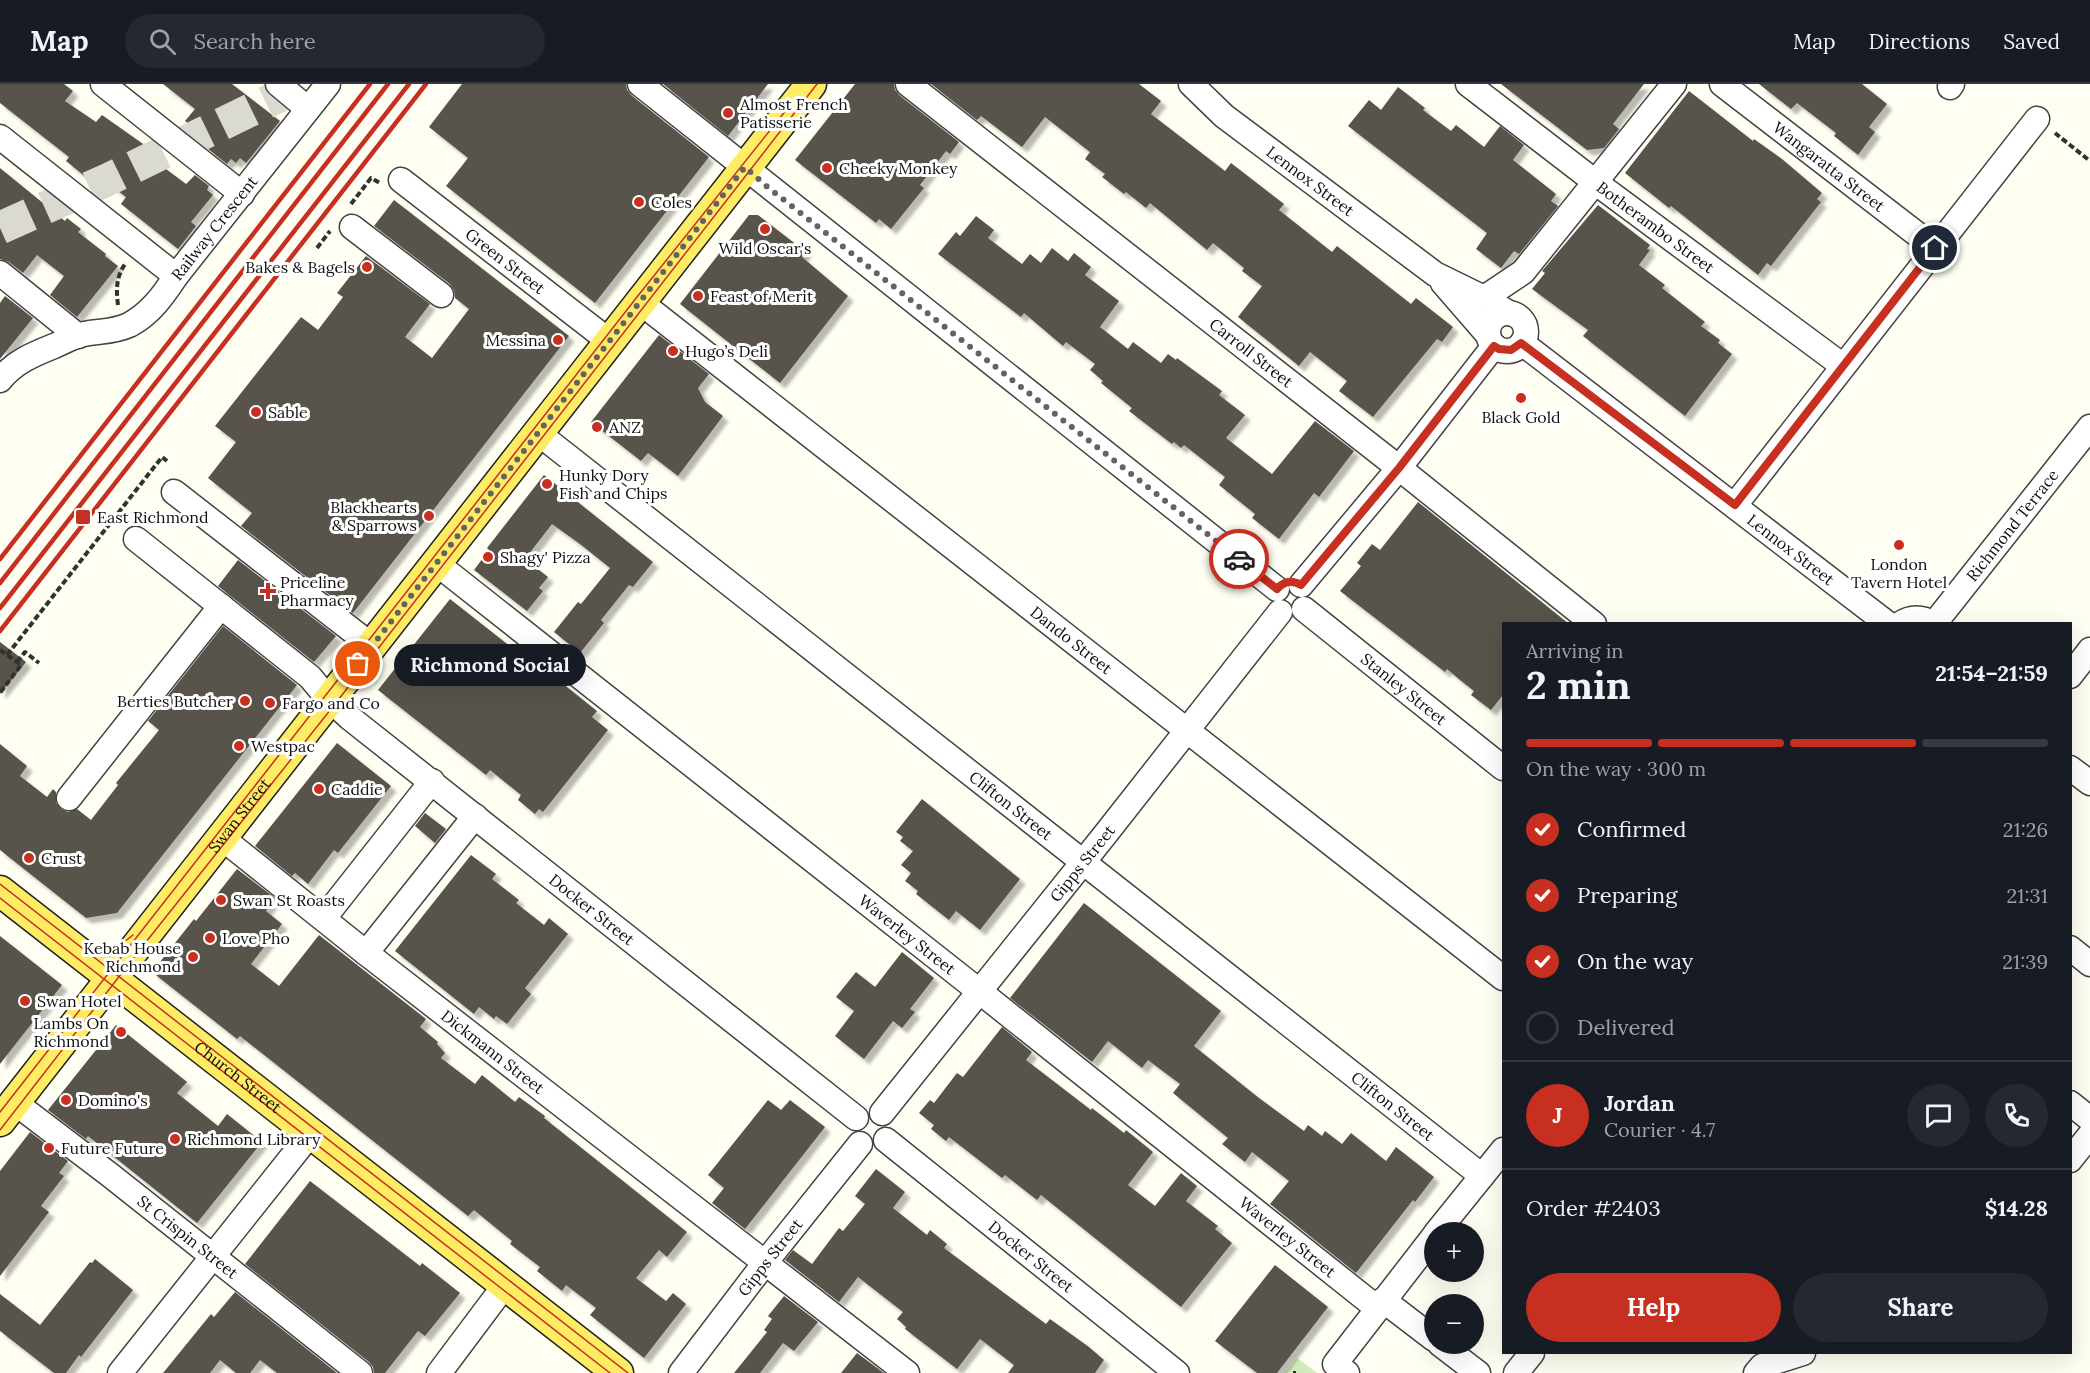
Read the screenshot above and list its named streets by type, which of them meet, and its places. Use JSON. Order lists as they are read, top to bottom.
{
  "streets": {
    "main road": ["Swan Street", "Church Street"],
    "street": [
      "Wangaratta Street",
      "Lennox Street",
      "Botherambo Street",
      "Railway Crescent",
      "Green Street",
      "Carroll Street",
      "Richmond Terrace",
      "Dando Street",
      "Stanley Street",
      "Clifton Street",
      "Gipps Street",
      "Docker Street",
      "Waverley Street",
      "Dickmann Street",
      "St Crispin Street"
    ]
  },
  "crossings": [
    ["Green Street", "Swan Street"],
    ["Dando Street", "Swan Street"],
    ["Dando Street", "Gipps Street"],
    ["Stanley Street", "Gipps Street"],
    ["Clifton Street", "Swan Street"],
    ["Clifton Street", "Gipps Street"],
    ["Swan Street", "Docker Street"],
    ["Swan Street", "Waverley Street"],
    ["Swan Street", "Dickmann Street"],
    ["Swan Street", "Church Street"],
    ["Swan Street", "St Crispin Street"],
    ["Gipps Street", "Docker Street"],
    ["Gipps Street", "Waverley Street"],
    ["Gipps Street", "Dickmann Street"]
  ],
  "places": {
    "other": [
      "Almost French Patisserie",
      "Cheeky Monkey",
      "Coles",
      "Wild Oscar's",
      "Bakes & Bagels",
      "Feast of Merit",
      "Messina",
      "Hugo’s Deli",
      "Black Gold",
      "Sable",
      "ANZ",
      "Hunky Dory Fish and Chips",
      "Blackhearts & Sparrows",
      "London Tavern Hotel",
      "Shagy' Pizza",
      "Richmond Social",
      "Berties Butcher",
      "Fargo and Co",
      "Westpac",
      "Caddie",
      "Crust",
      "Swan St Roasts",
      "Love Pho",
      "Kebab House Richmond",
      "Swan Hotel",
      "Lambs On Richmond",
      "Domino's",
      "Richmond Library",
      "Future Future"
    ],
    "transit": ["East Richmond"],
    "health": ["Priceline Pharmacy"]
  },
  "page": {
    "header": "Map",
    "search": "Search here",
    "nav": ["Map", "Directions", "Saved"],
    "heading": ["2 min", "Arriving in", "21:54–21:59"],
    "panel": [
      "Jordan",
      "Courier · 4.7",
      "Order #2403",
      "$14.28"
    ],
    "bubble": "Richmond Social",
    "bar": "On the way · 300 m",
    "list": [
      ["Confirmed", "21:26"],
      ["Preparing", "21:31"],
      ["On the way", "21:39"],
      "Delivered"
    ],
    "round": "J",
    "map_buttons": ["+", "−"],
    "buttons": ["Help", "Share"]
  }
}
